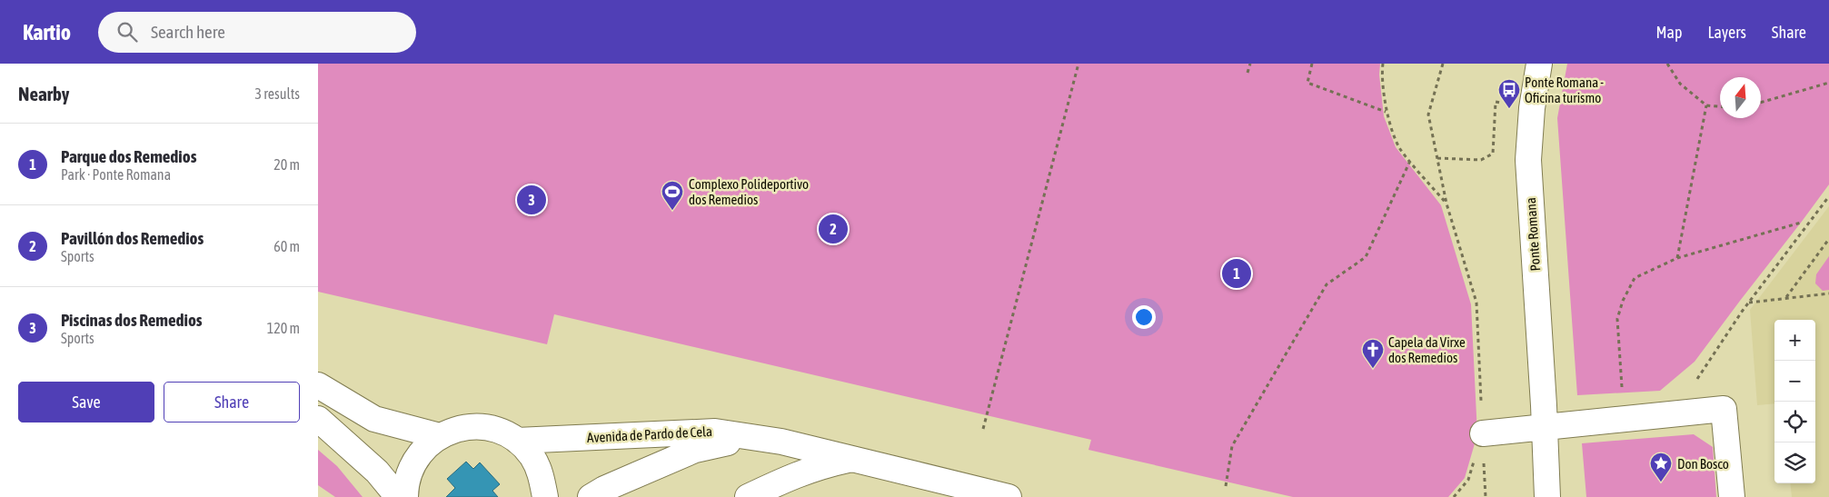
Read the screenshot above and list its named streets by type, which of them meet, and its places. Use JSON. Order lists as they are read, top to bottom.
{
  "streets": {
    "street": ["Ponte Romana", "Avenida de Pardo de Cela"]
  },
  "places": {
    "bus stop": ["Ponte Romana - Oficina turismo"],
    "sports": ["Complexo Polideportivo dos Remedios"],
    "church": ["Capela da Virxe dos Remedios"],
    "place": ["Don Bosco"]
  },
  "north": "top",
  "page": {
    "header": "Kartio",
    "search": "Search here",
    "nav": ["Map", "Layers", "Share"],
    "heading": ["Nearby", "3 results"],
    "list": [
      {
        "mark": "1",
        "name": "Parque dos Remedios",
        "note": "Park · Ponte Romana",
        "value": "20 m"
      },
      {
        "mark": "2",
        "name": "Pavillón dos Remedios",
        "note": "Sports",
        "value": "60 m"
      },
      {
        "mark": "3",
        "name": "Piscinas dos Remedios",
        "note": "Sports",
        "value": "120 m"
      }
    ],
    "pins": ["3", "2", "1"],
    "map_buttons": ["+", "−"],
    "buttons": ["Save", "Share"]
  }
}
